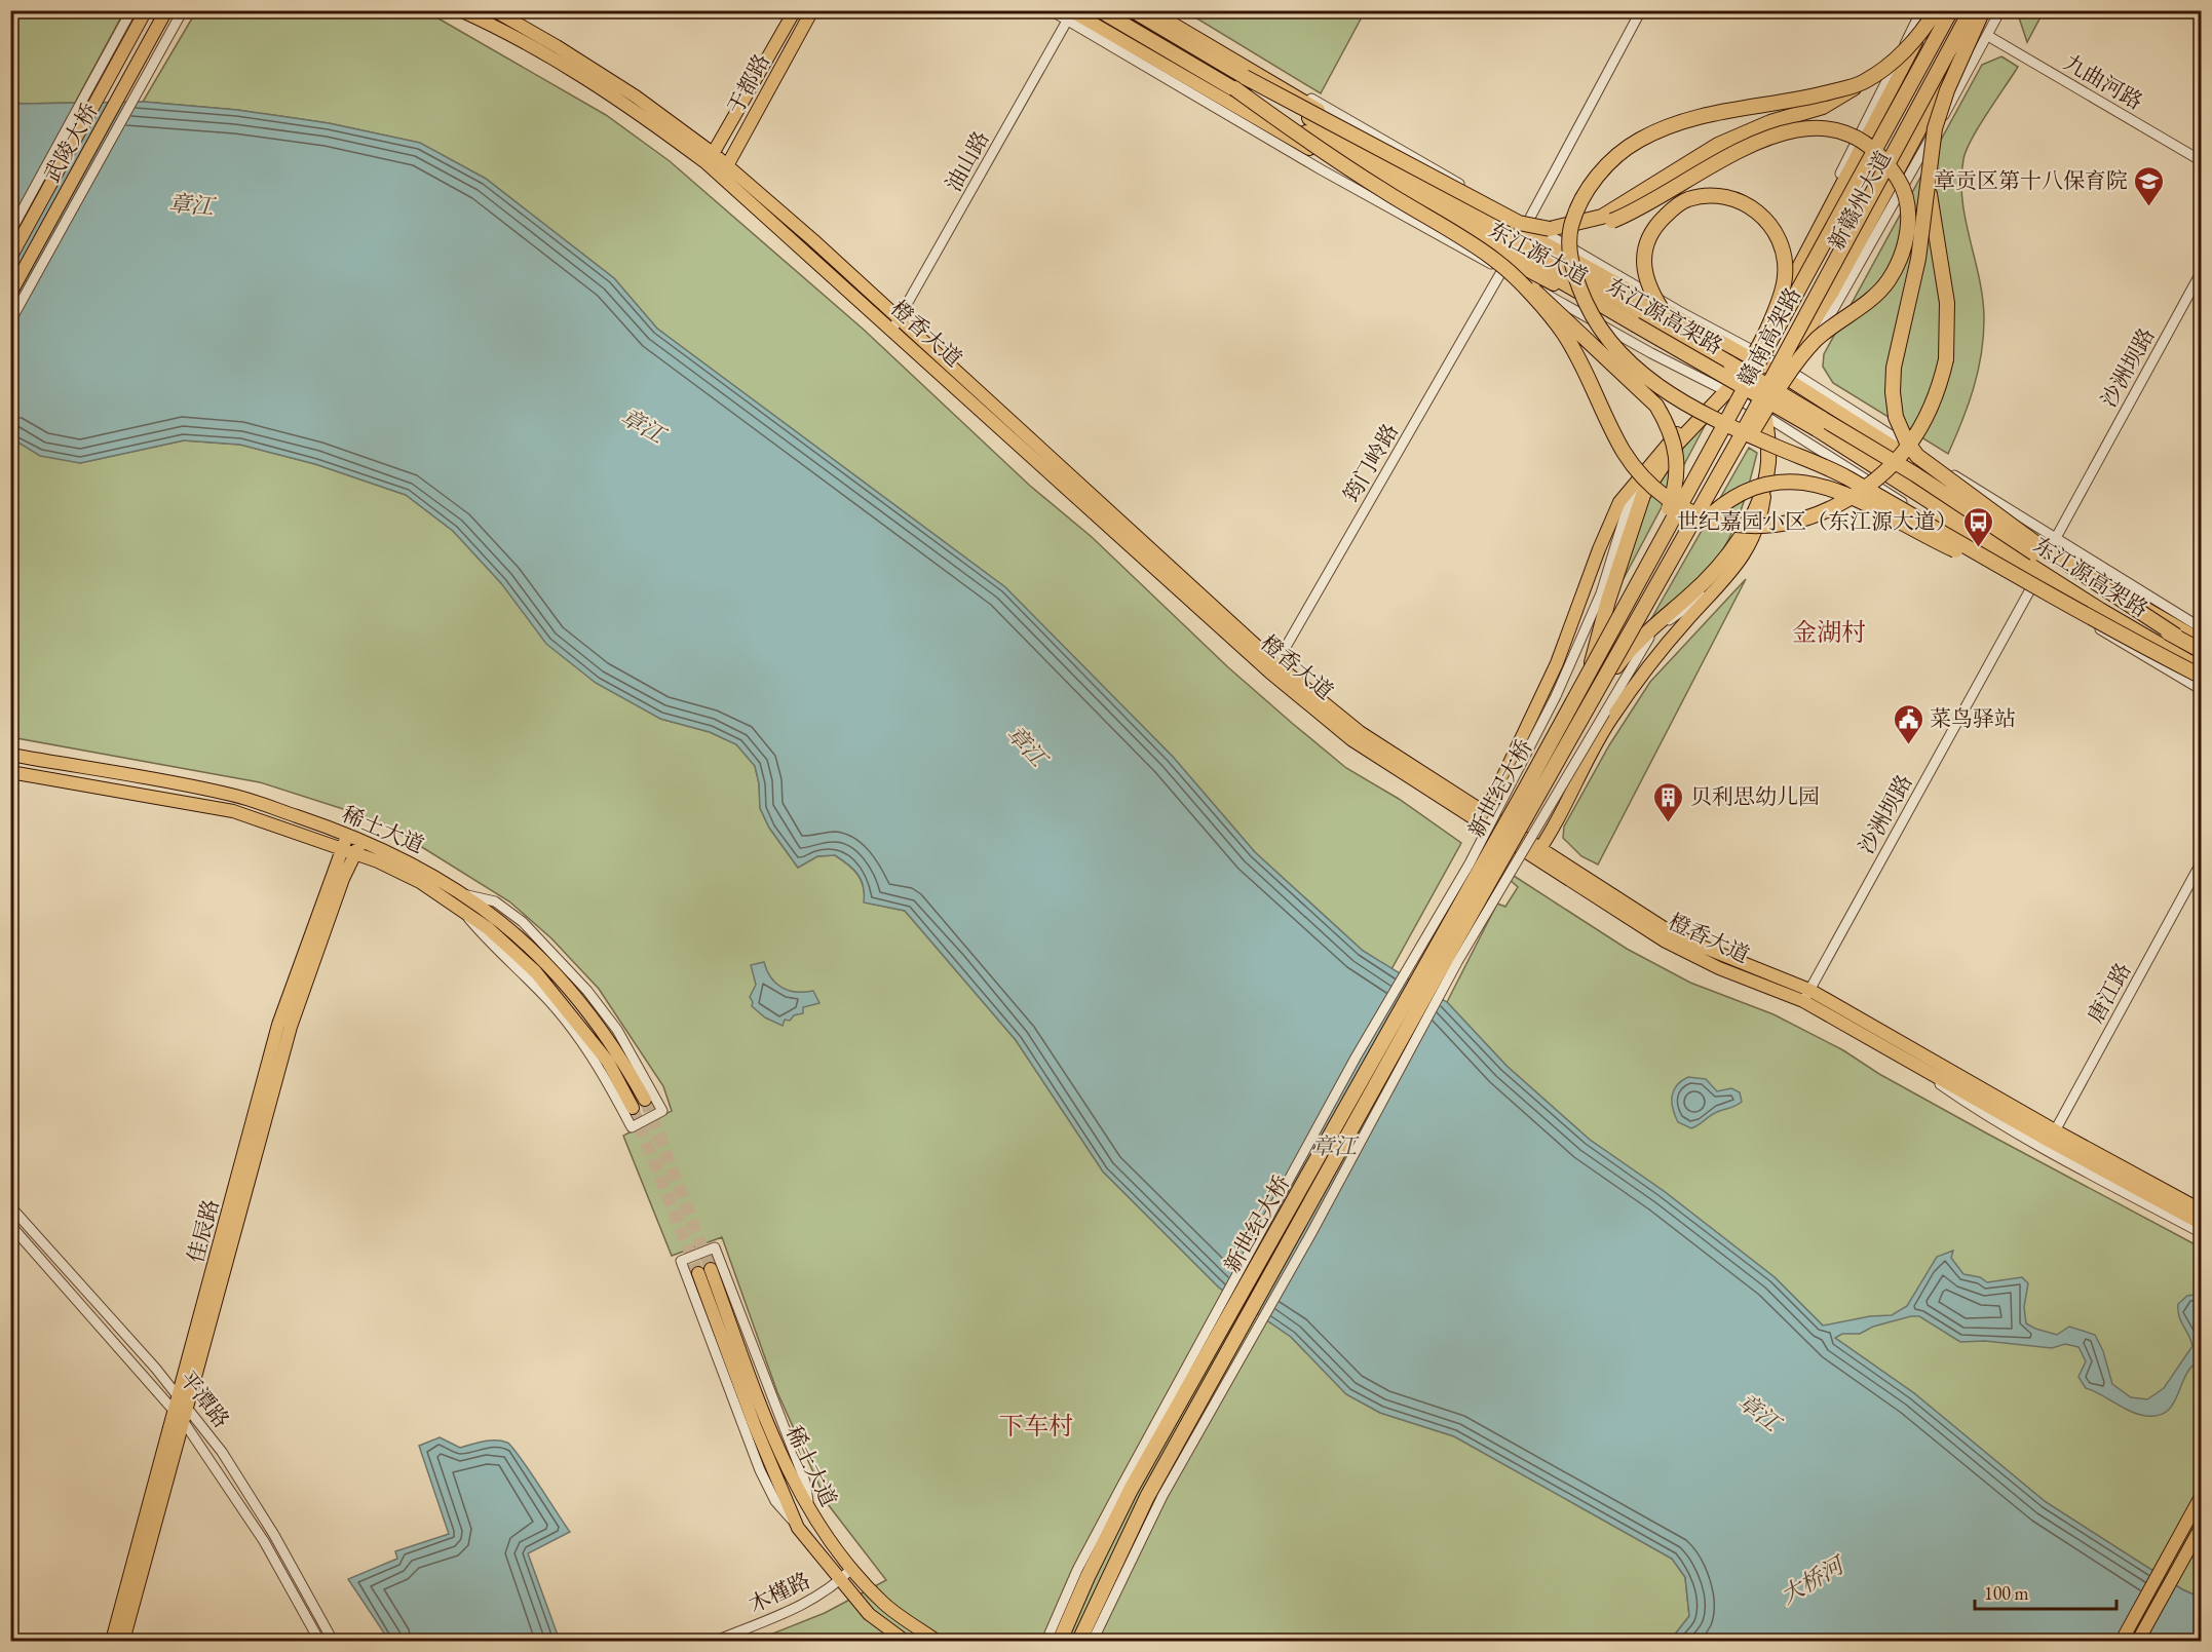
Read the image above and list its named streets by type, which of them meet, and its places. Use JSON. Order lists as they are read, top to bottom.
{
  "streets": {
    "highway": ["东江源高架路", "赣南高架路", "新世纪大桥"],
    "main road": [
      "于都路",
      "武陵大桥",
      "新赣州大道",
      "东江源大道",
      "橙香大道",
      "稀土大道",
      "佳辰路"
    ],
    "street": [
      "九曲河路",
      "油山路",
      "沙洲坝路",
      "筠门岭路",
      "唐江路",
      "平潭路",
      "木槿路"
    ]
  },
  "crossings": [
    ["于都路", "橙香大道"],
    ["油山路", "东江源大道"],
    ["油山路", "橙香大道"],
    ["新赣州大道", "东江源大道"],
    ["东江源大道", "沙洲坝路"],
    ["橙香大道", "沙洲坝路"],
    ["橙香大道", "筠门岭路"],
    ["橙香大道", "唐江路"],
    ["赣南高架路", "新世纪大桥"],
    ["稀土大道", "佳辰路"],
    ["稀土大道", "木槿路"],
    ["佳辰路", "平潭路"]
  ],
  "districts": ["金湖村", "下车村"],
  "water": ["章江", "大桥河"],
  "places": {
    "school or university": ["章贡区第十八保育院"],
    "bus stop": ["世纪嘉园小区（东江源大道）"],
    "public building": ["菜鸟驿站"],
    "building": ["贝利思幼儿园"]
  },
  "scale_bar": "100 m"
}
